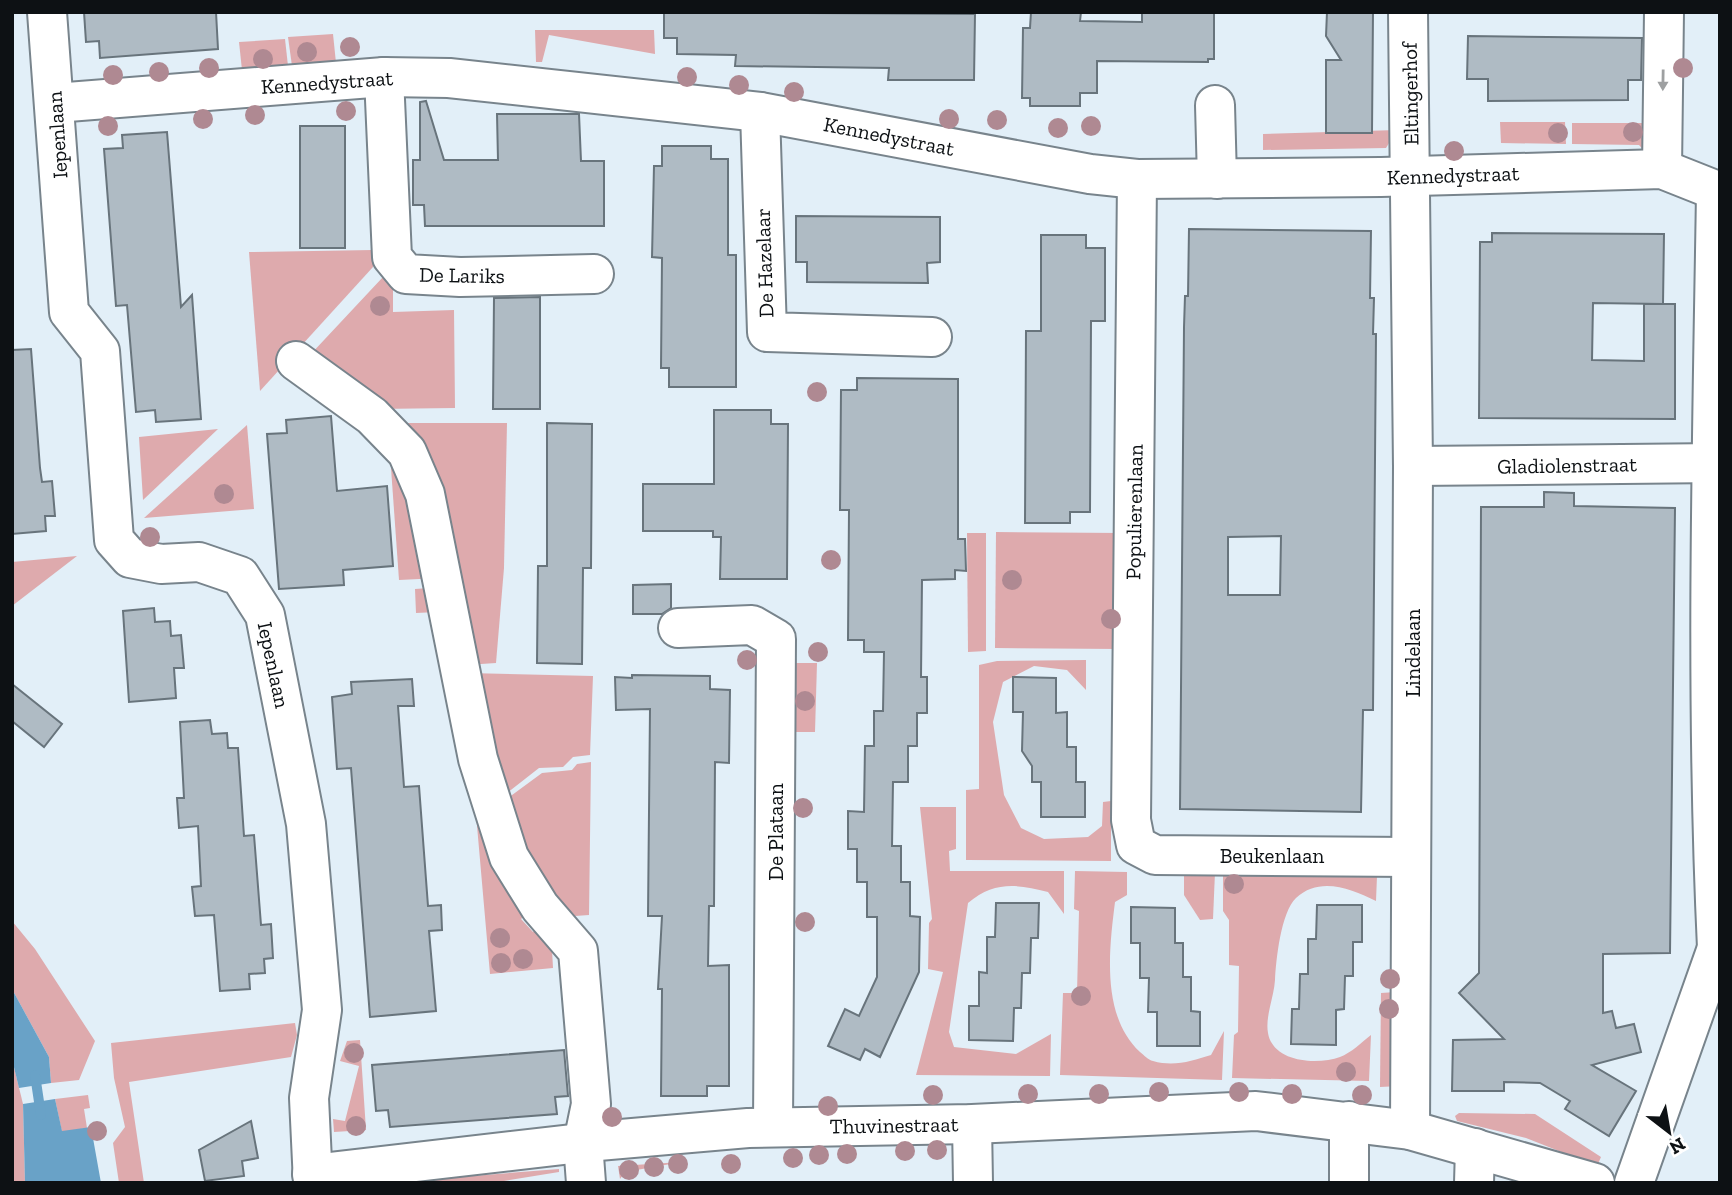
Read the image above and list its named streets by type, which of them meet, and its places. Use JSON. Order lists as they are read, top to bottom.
{
  "streets": {
    "street": [
      "Kennedystraat",
      "Eltingerhof",
      "Iepenlaan",
      "De Hazelaar",
      "De Lariks",
      "Gladiolenstraat",
      "Populierenlaan",
      "Lindelaan",
      "De Plataan",
      "Beukenlaan",
      "Thuvinestraat"
    ]
  },
  "crossings": [
    ["Kennedystraat", "Eltingerhof"],
    ["Kennedystraat", "Iepenlaan"],
    ["Kennedystraat", "De Hazelaar"],
    ["Kennedystraat", "De Lariks"],
    ["Kennedystraat", "Populierenlaan"],
    ["Kennedystraat", "Lindelaan"],
    ["Eltingerhof", "Lindelaan"],
    ["Iepenlaan", "Thuvinestraat"],
    ["Gladiolenstraat", "Lindelaan"],
    ["Populierenlaan", "Beukenlaan"],
    ["Lindelaan", "Beukenlaan"],
    ["Lindelaan", "Thuvinestraat"],
    ["De Plataan", "Thuvinestraat"]
  ],
  "north": "bottom right"
}
